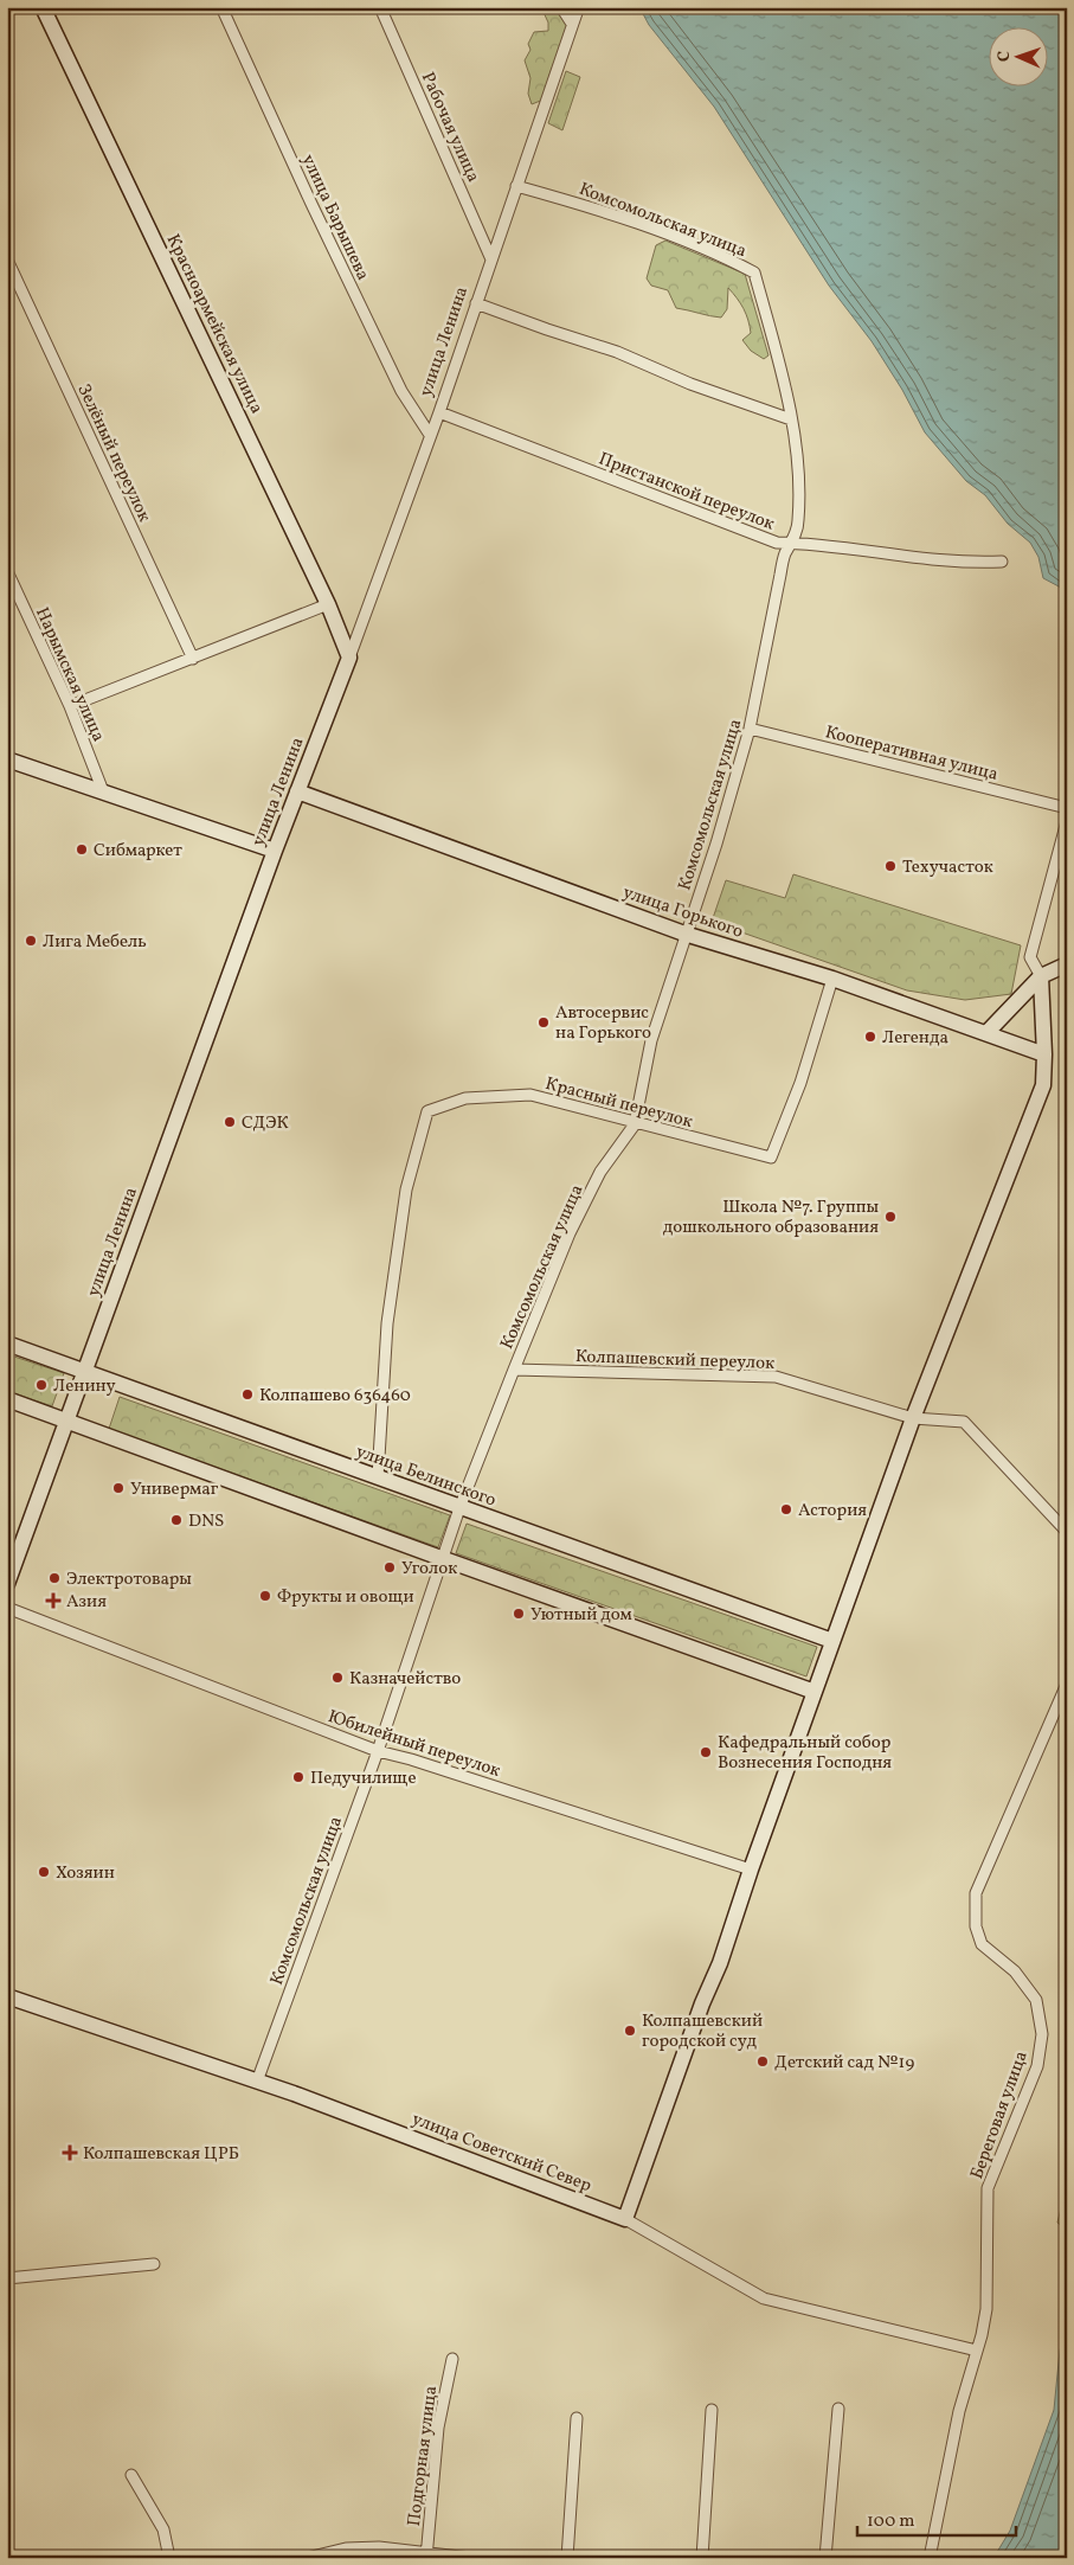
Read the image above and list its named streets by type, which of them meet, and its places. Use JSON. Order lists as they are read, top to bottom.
{
  "streets": {
    "street": [
      "Рабочая улица",
      "улица Барышева",
      "Комсомольская улица",
      "Красноармейская улица",
      "улица Ленина",
      "Зелёный переулок",
      "Пристанской переулок",
      "Нарымская улица",
      "Кооперативная улица",
      "улица Горького",
      "Красный переулок",
      "Колпашевский переулок",
      "улица Белинского",
      "Юбилейный переулок",
      "Береговая улица",
      "улица Советский Север",
      "Подгорная улица"
    ]
  },
  "crossings": [
    ["Рабочая улица", "улица Ленина"],
    ["улица Барышева", "улица Ленина"],
    ["Комсомольская улица", "улица Ленина"],
    ["Комсомольская улица", "Пристанской переулок"],
    ["Комсомольская улица", "Кооперативная улица"],
    ["Комсомольская улица", "улица Горького"],
    ["Комсомольская улица", "Красный переулок"],
    ["Комсомольская улица", "Колпашевский переулок"],
    ["Комсомольская улица", "улица Белинского"],
    ["Комсомольская улица", "Юбилейный переулок"],
    ["Комсомольская улица", "улица Советский Север"],
    ["Красноармейская улица", "улица Ленина"],
    ["улица Ленина", "Пристанской переулок"],
    ["улица Ленина", "улица Горького"],
    ["улица Ленина", "улица Белинского"],
    ["улица Горького", "Красный переулок"],
    ["Красный переулок", "улица Белинского"],
    ["Береговая улица", "улица Советский Север"]
  ],
  "places": {
    "other": [
      "Сибмаркет",
      "Техучасток",
      "Лига Мебель",
      "Автосервис на Горького",
      "Легенда",
      "СДЭК",
      "Школа №7. Группы дошкольного образования",
      "Ленину",
      "Колпашево 636460",
      "Универмаг",
      "Астория",
      "DNS",
      "Уголок",
      "Электротовары",
      "Фрукты и овощи",
      "Уютный дом",
      "Казначейство",
      "Кафедральный собор Вознесения Господня",
      "Педучилище",
      "Хозяин",
      "Колпашевский городской суд",
      "Детский сад №19"
    ],
    "health": ["Азия", "Колпашевская ЦРБ"]
  },
  "scale_bar": "100 m",
  "north": "left"
}
